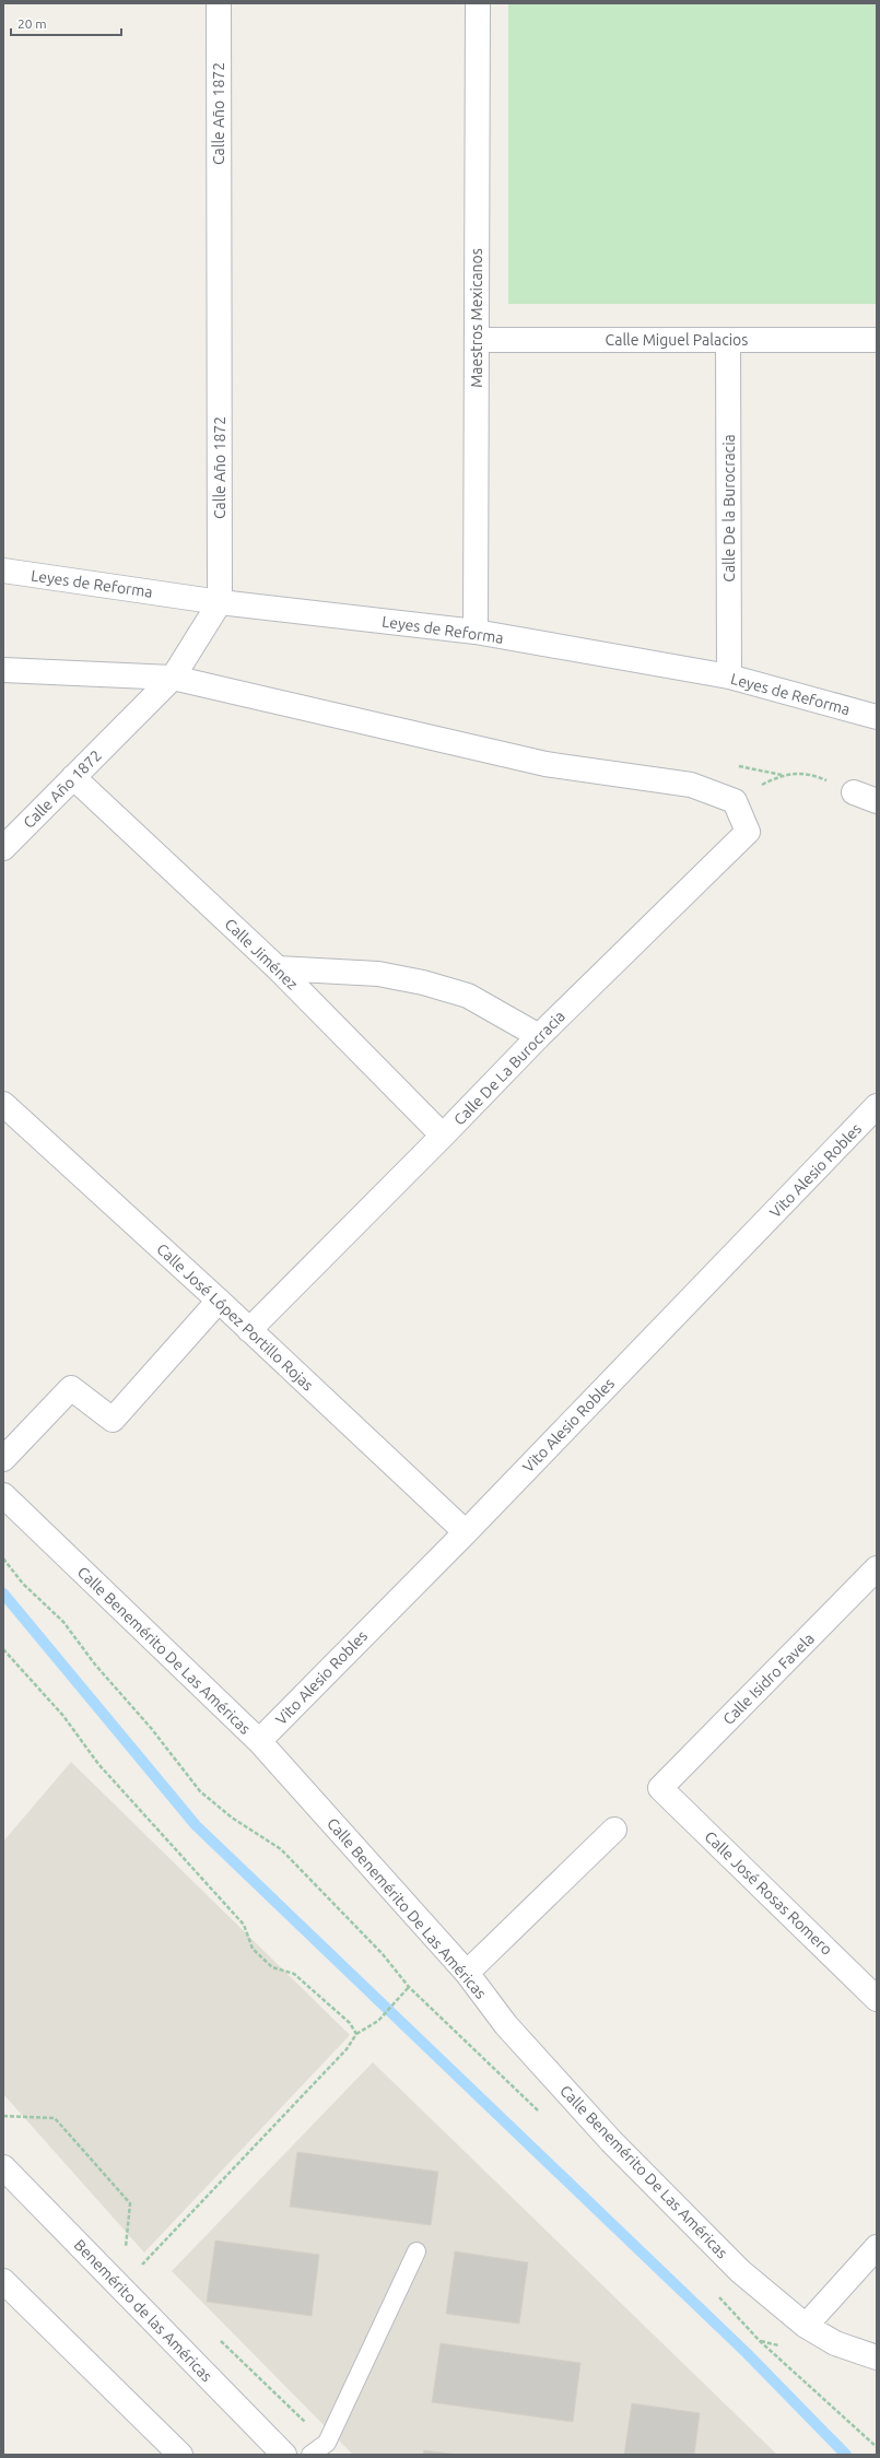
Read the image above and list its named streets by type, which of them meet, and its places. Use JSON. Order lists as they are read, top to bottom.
{
  "streets": {
    "street": [
      "Calle Año 1872",
      "Maestros Mexicanos",
      "Calle Miguel Palacios",
      "Calle De la Burocracia",
      "Leyes de Reforma",
      "Calle Jiménez",
      "Calle De La Burocracia",
      "Vito Alesio Robles",
      "Calle José López Portillo Rojas",
      "Calle Benemérito De Las Américas",
      "Calle Isidro Favela",
      "Calle José Rosas Romero",
      "Benemérito de las Américas"
    ]
  },
  "crossings": [
    ["Calle Año 1872", "Leyes de Reforma"],
    ["Calle Año 1872", "Calle Jiménez"],
    ["Maestros Mexicanos", "Calle Miguel Palacios"],
    ["Maestros Mexicanos", "Leyes de Reforma"],
    ["Calle Miguel Palacios", "Calle De la Burocracia"],
    ["Calle De la Burocracia", "Leyes de Reforma"],
    ["Calle Jiménez", "Calle De La Burocracia"],
    ["Calle De La Burocracia", "Calle José López Portillo Rojas"],
    ["Vito Alesio Robles", "Calle José López Portillo Rojas"],
    ["Vito Alesio Robles", "Calle Benemérito De Las Américas"],
    ["Calle Isidro Favela", "Calle José Rosas Romero"]
  ],
  "scale_bar": "20 m"
}
